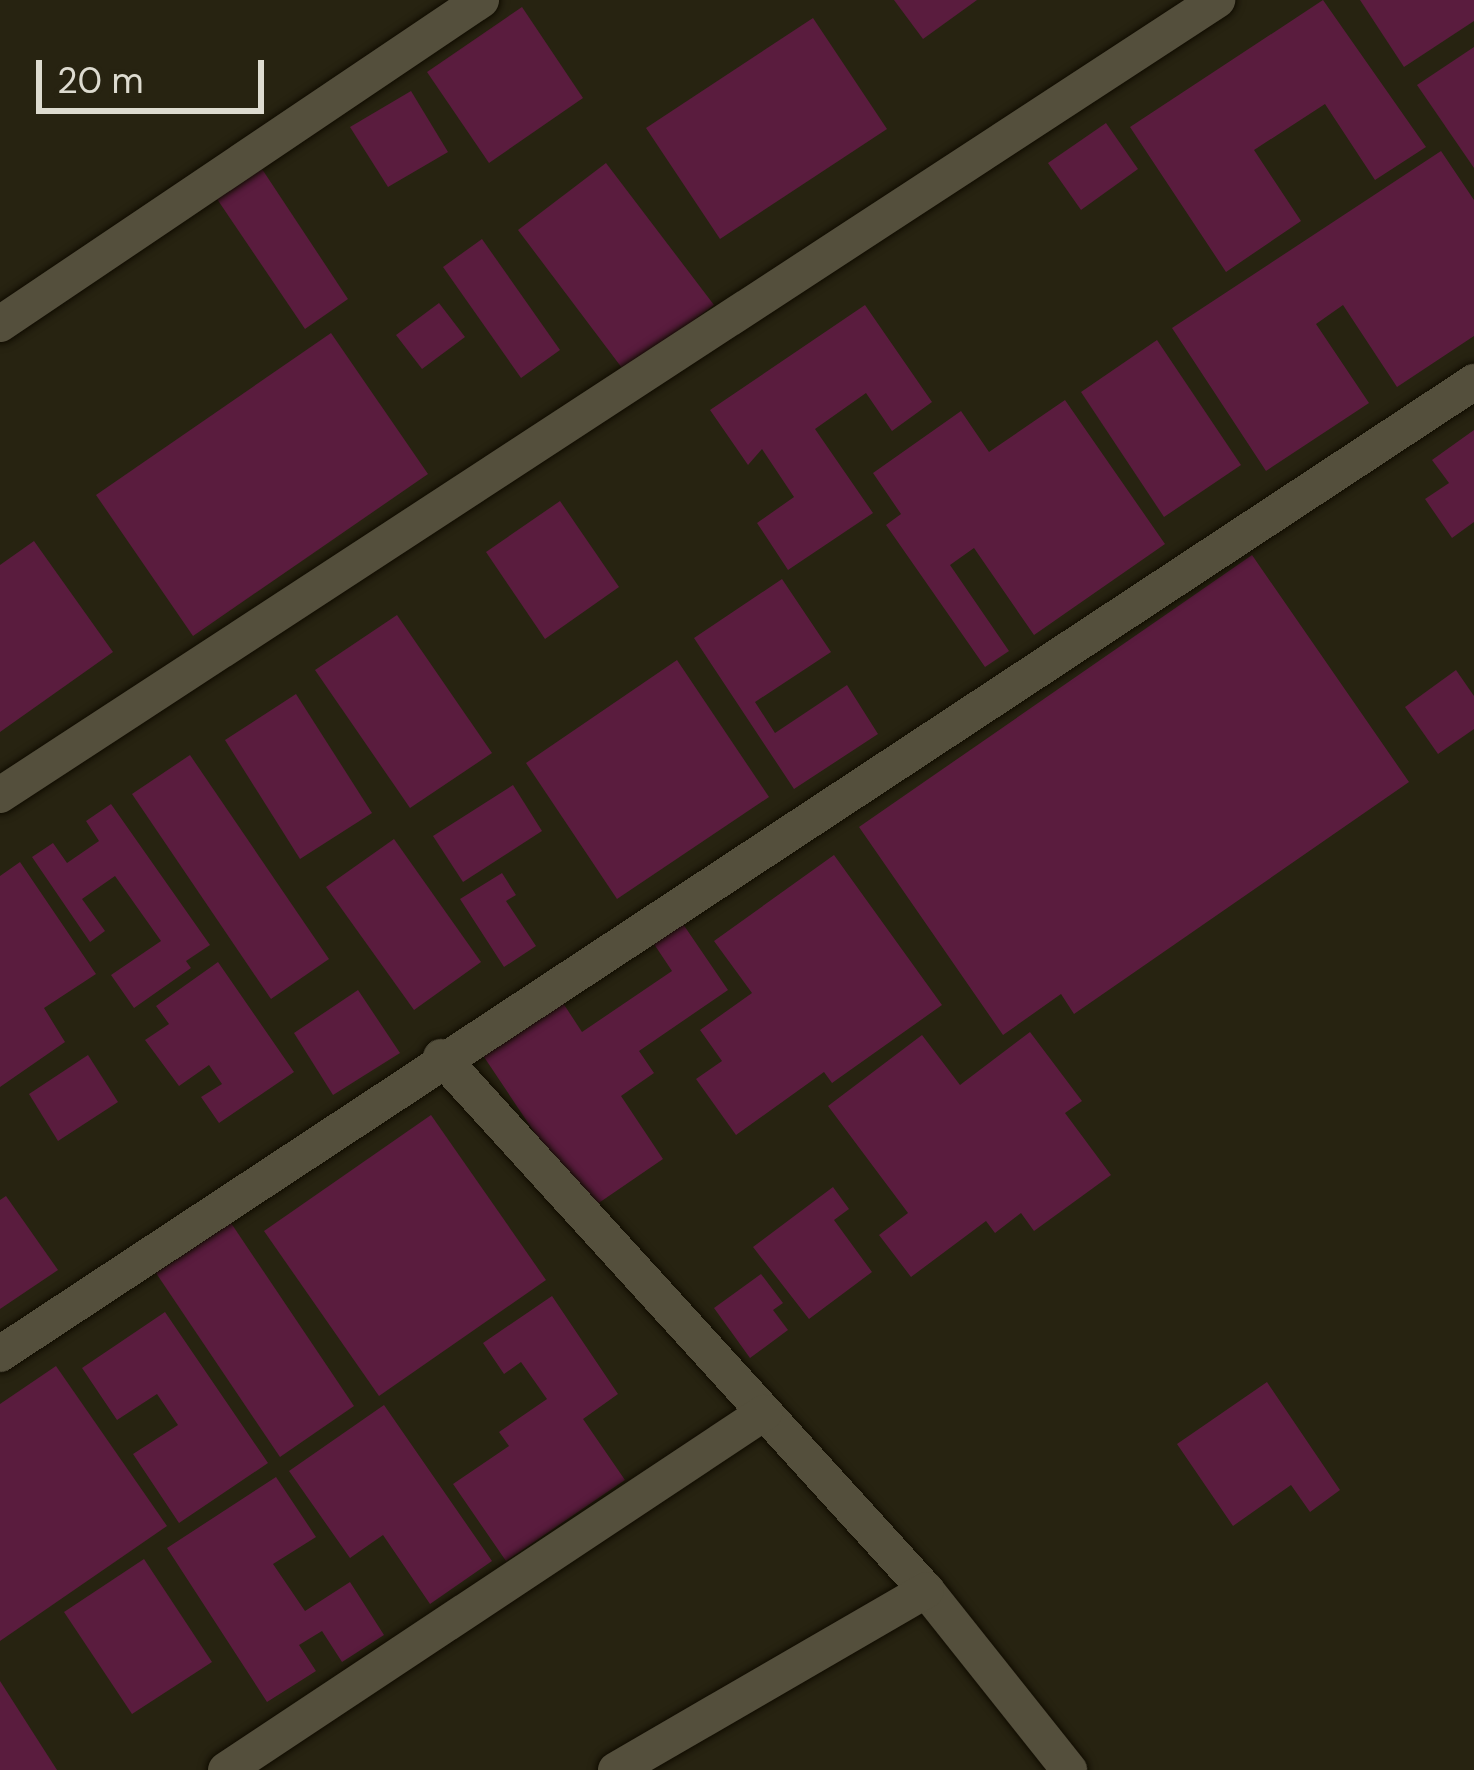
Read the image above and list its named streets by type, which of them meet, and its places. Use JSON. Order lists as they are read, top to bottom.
{
  "scale_bar": "20 m"
}
